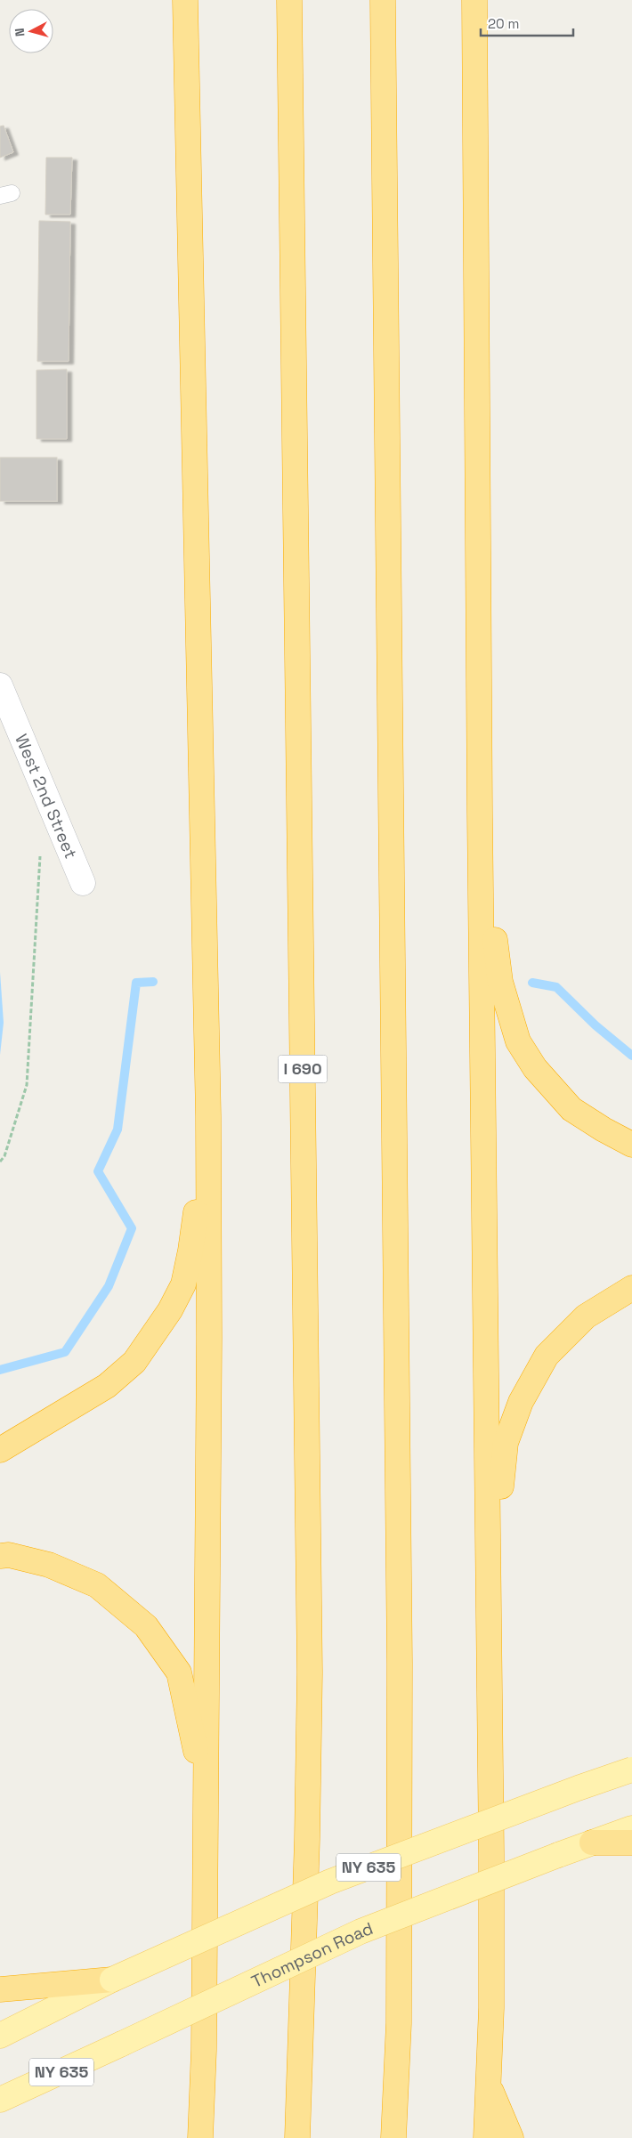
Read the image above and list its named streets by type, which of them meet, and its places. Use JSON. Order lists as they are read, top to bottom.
{
  "streets": {
    "highway": ["I 690"],
    "main road": ["NY 635", "Thompson Road"],
    "street": ["West 2nd Street"]
  },
  "scale_bar": "20 m",
  "north": "left"
}
